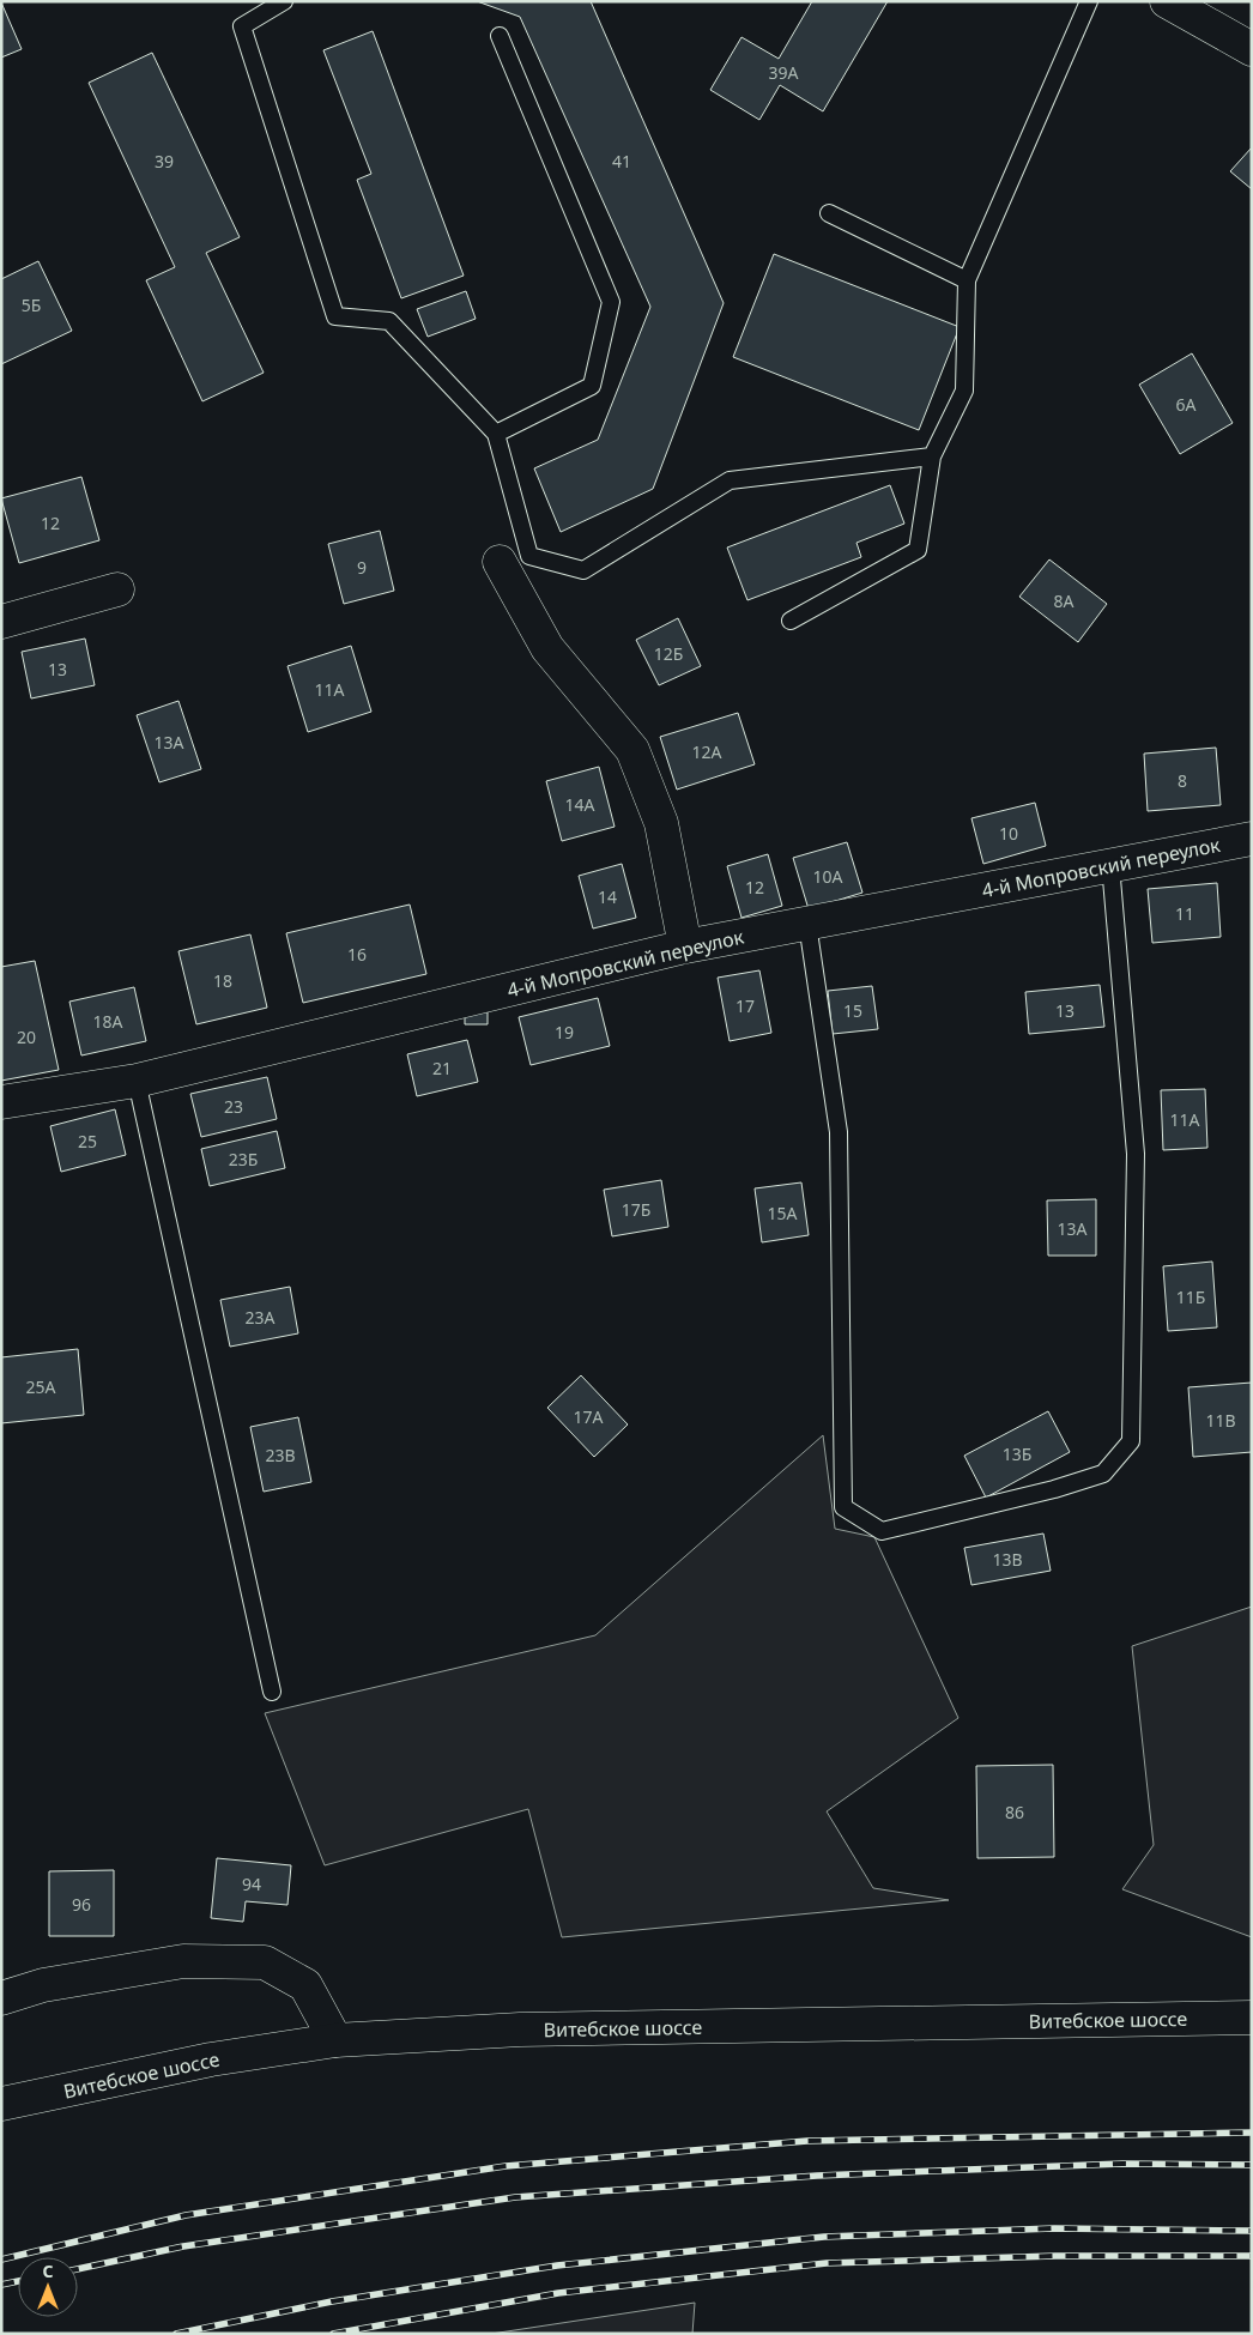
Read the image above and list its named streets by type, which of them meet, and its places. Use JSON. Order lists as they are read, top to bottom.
{
  "streets": {
    "street": ["4-й Мопровский переулок", "Витебское шоссе"]
  },
  "house_numbers": [
    "39А",
    "39",
    "41",
    "5Б",
    "6А",
    "12",
    "9",
    "8А",
    "12Б",
    "13",
    "11А",
    "13А",
    "12А",
    "8",
    "14А",
    "10",
    "10А",
    "12",
    "14",
    "11",
    "16",
    "18",
    "17",
    "15",
    "13",
    "18А",
    "19",
    "20",
    "21",
    "23",
    "11А",
    "25",
    "23Б",
    "17Б",
    "15А",
    "13А",
    "11Б",
    "23А",
    "25А",
    "17А",
    "11В",
    "13Б",
    "23В",
    "13В",
    "86",
    "94",
    "96"
  ],
  "north": "top"
}
